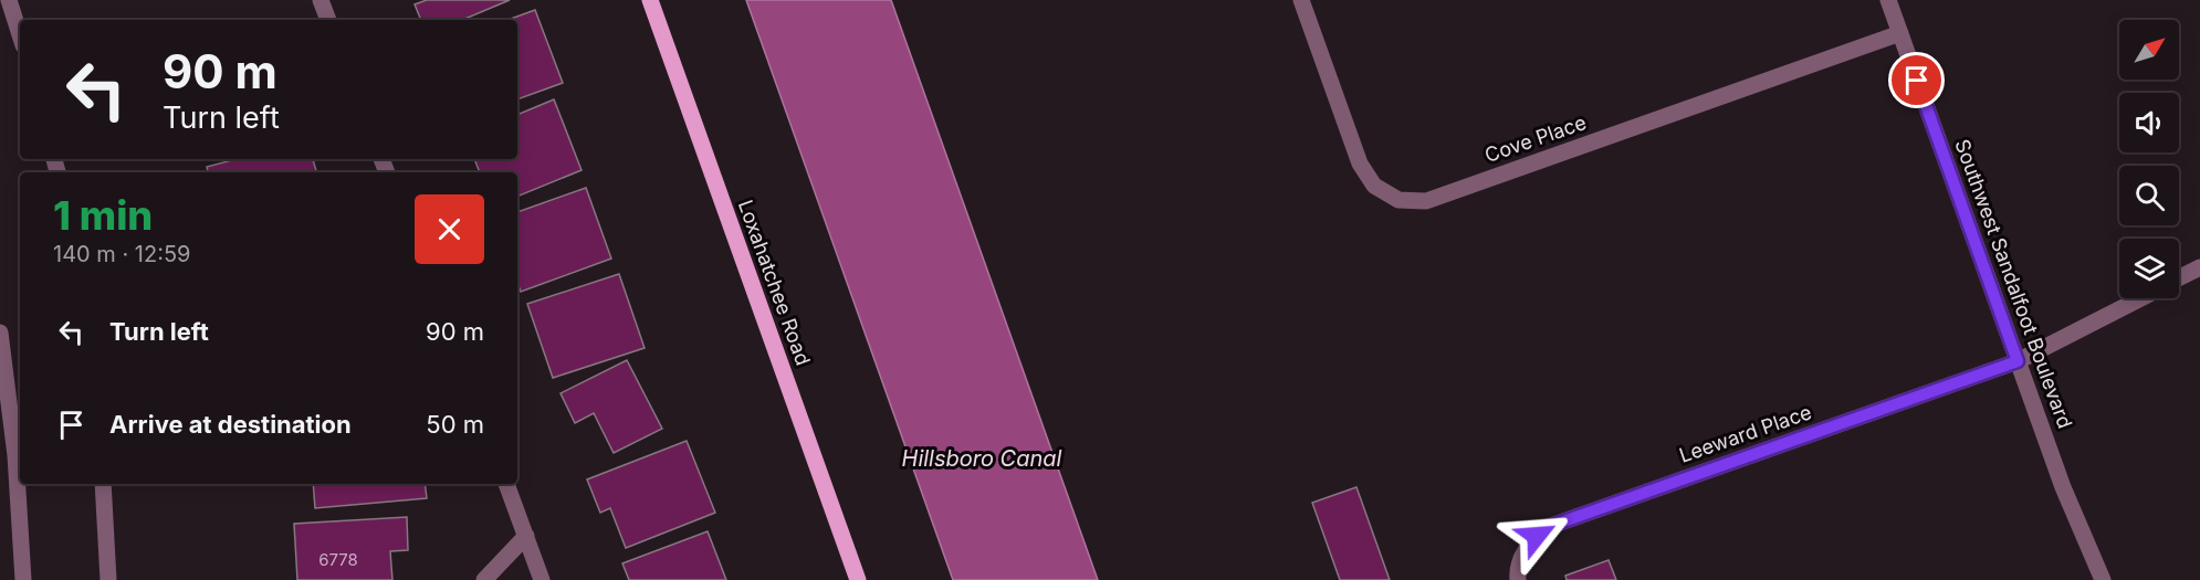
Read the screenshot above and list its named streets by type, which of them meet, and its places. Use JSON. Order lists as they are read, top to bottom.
{
  "streets": {
    "main road": ["Loxahatchee Road"],
    "street": ["Cove Place", "Southwest Sandalfoot Boulevard", "Leeward Place"]
  },
  "crossings": [
    ["Cove Place", "Southwest Sandalfoot Boulevard"],
    ["Southwest Sandalfoot Boulevard", "Leeward Place"]
  ],
  "water": ["Hillsboro Canal"],
  "house_numbers": ["6778"],
  "north": "top right",
  "page": {
    "turn": ["90 m", "Turn left"],
    "heading": ["1 min", "140 m · 12:59"],
    "list": [
      {
        "name": "Turn left",
        "value": "90 m"
      },
      {
        "name": "Arrive at destination",
        "value": "50 m"
      }
    ]
  }
}
